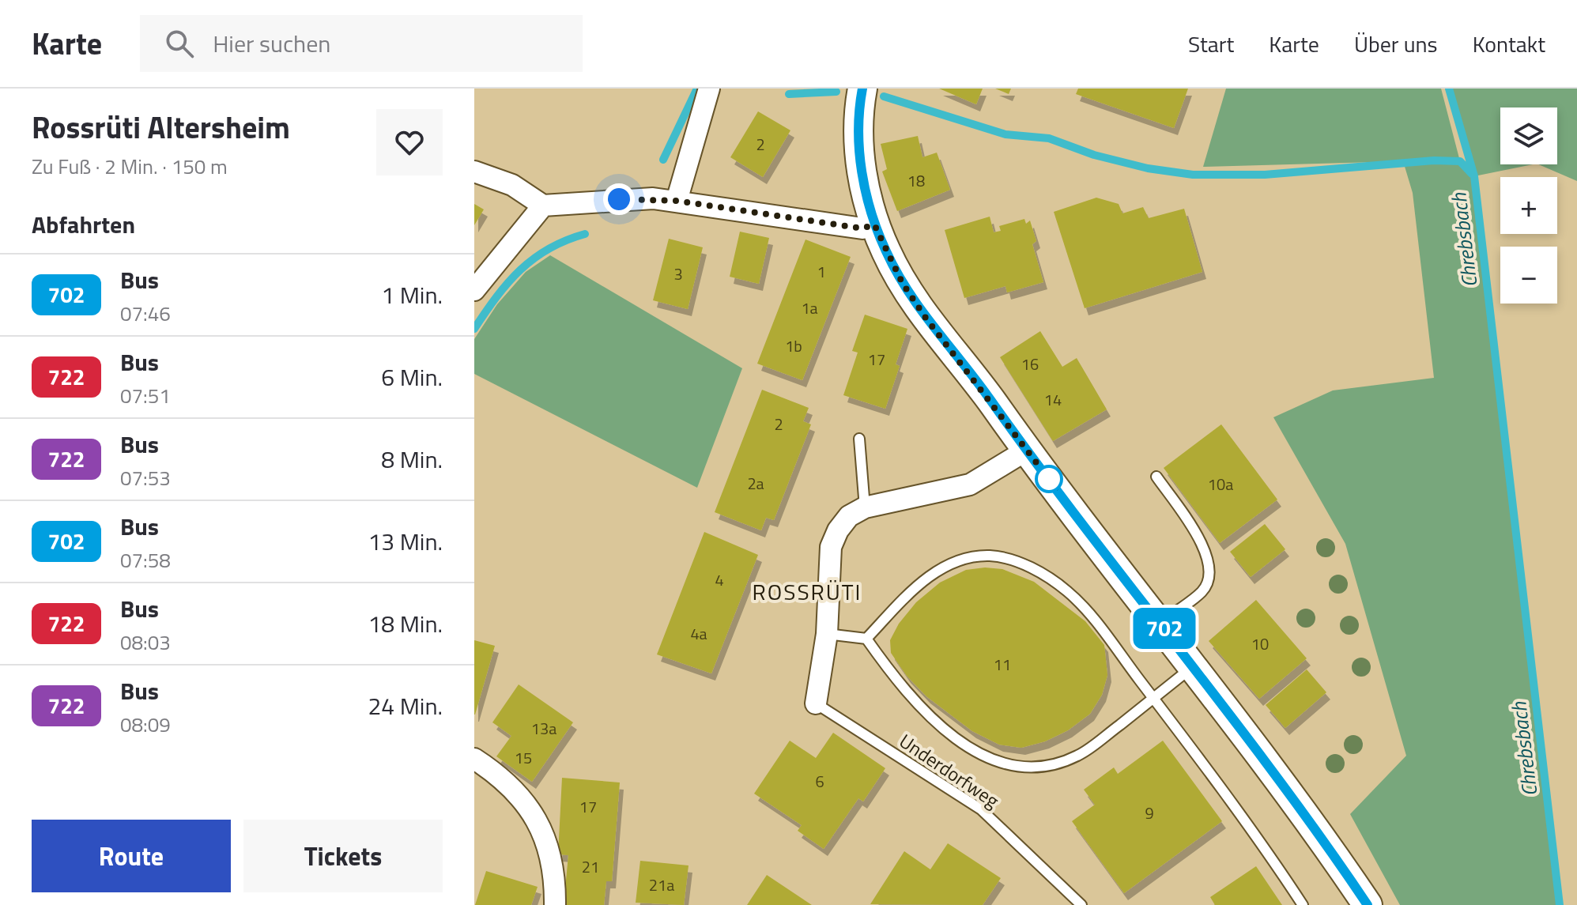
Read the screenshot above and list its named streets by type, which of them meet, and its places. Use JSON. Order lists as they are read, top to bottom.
{
  "streets": {
    "lane": ["Underdorfweg"]
  },
  "districts": ["ROSSRÜTI"],
  "water": ["Chrebsbach"],
  "lines": ["bus line 702"],
  "house_numbers": [
    "2",
    "18",
    "1",
    "3",
    "1a",
    "1b",
    "17",
    "16",
    "14",
    "2",
    "2a",
    "10a",
    "4",
    "4a",
    "10",
    "11",
    "13a",
    "15",
    "6",
    "17",
    "9",
    "21",
    "21a"
  ],
  "page": {
    "header": "Karte",
    "search": "Hier suchen",
    "nav": [
      "Start",
      "Karte",
      "Über uns",
      "Kontakt"
    ],
    "heading": [
      ["Rossrüti Altersheim", "Zu Fuß · 2 Min. · 150 m"],
      "Abfahrten"
    ],
    "on_map": "702",
    "map_buttons": ["+", "−"],
    "list": [
      {
        "mark": "702",
        "name": "Bus",
        "note": "07:46",
        "value": "1 Min."
      },
      {
        "mark": "722",
        "name": "Bus",
        "note": "07:51",
        "value": "6 Min."
      },
      {
        "mark": "722",
        "name": "Bus",
        "note": "07:53",
        "value": "8 Min."
      },
      {
        "mark": "702",
        "name": "Bus",
        "note": "07:58",
        "value": "13 Min."
      },
      {
        "mark": "722",
        "name": "Bus",
        "note": "08:03",
        "value": "18 Min."
      },
      {
        "mark": "722",
        "name": "Bus",
        "note": "08:09",
        "value": "24 Min."
      }
    ],
    "buttons": ["Route", "Tickets"]
  }
}
